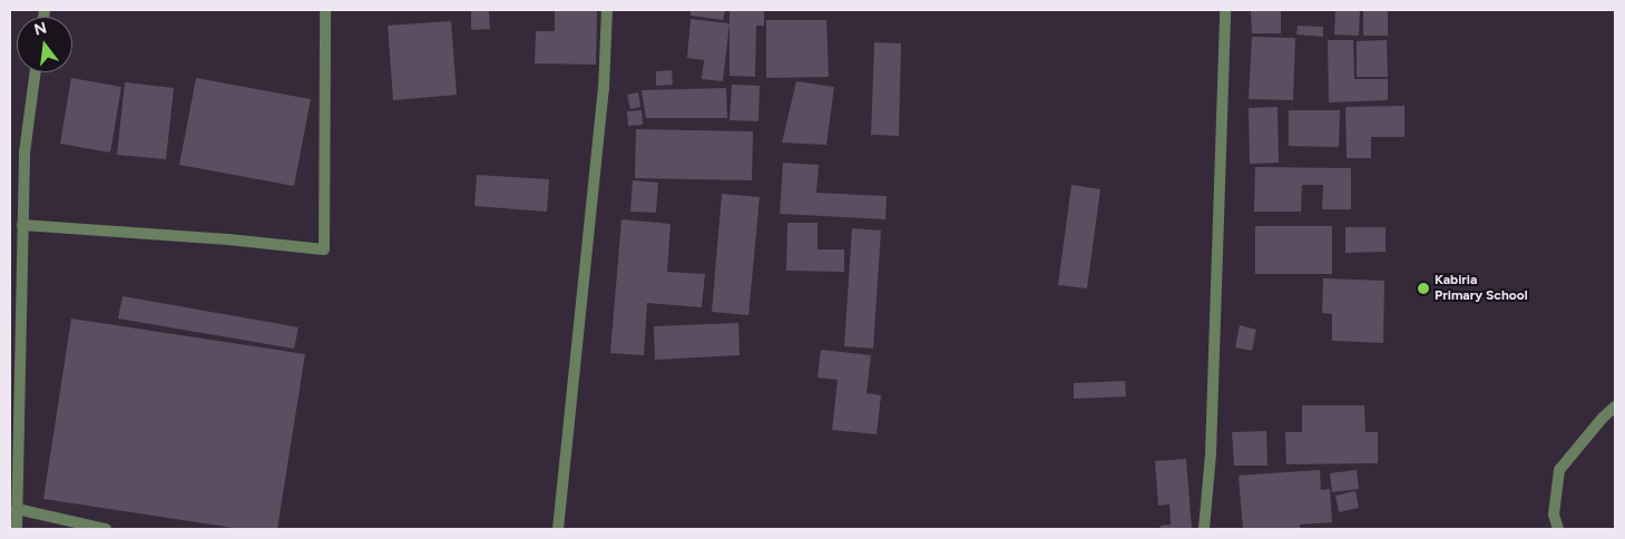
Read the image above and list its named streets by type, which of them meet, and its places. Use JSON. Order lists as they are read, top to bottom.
{
  "places": ["Kabiria Primary School"],
  "north": "top"
}
